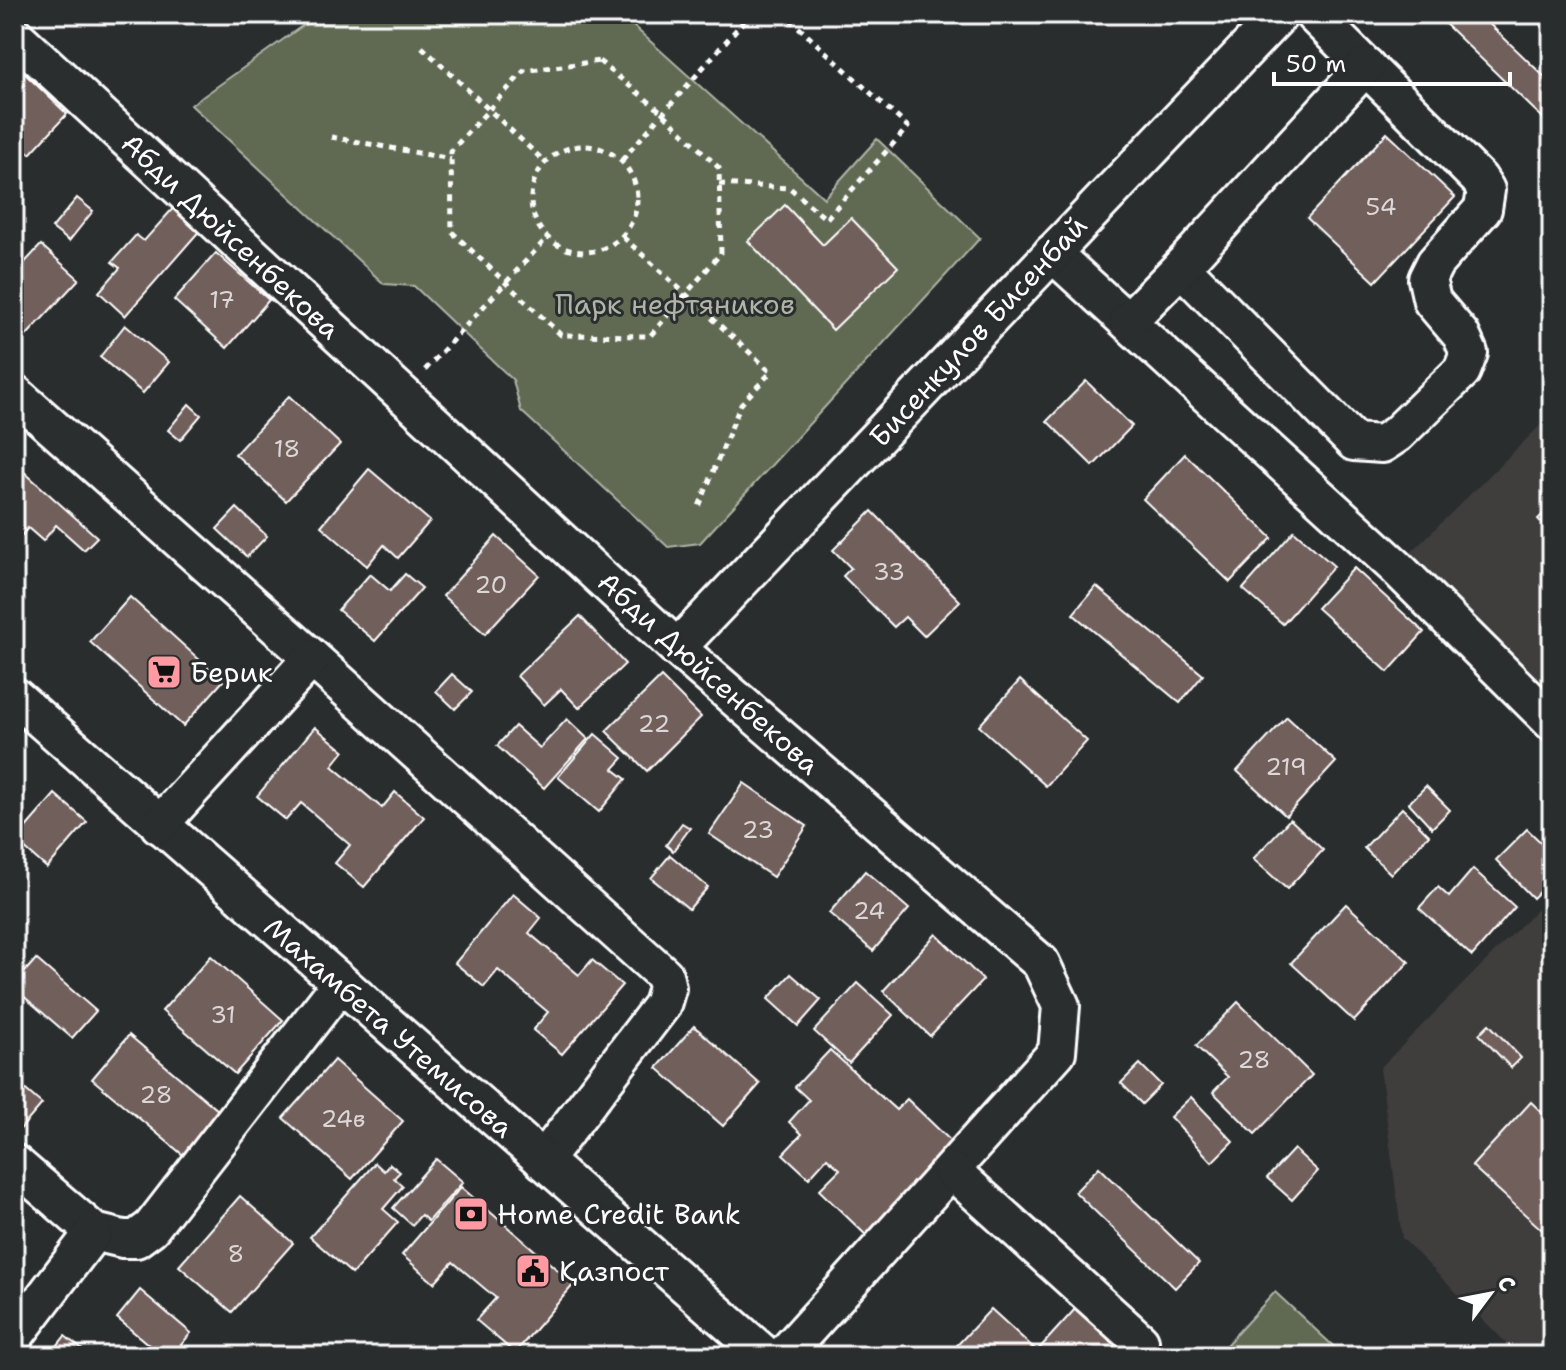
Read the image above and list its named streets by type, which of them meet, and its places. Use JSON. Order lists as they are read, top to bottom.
{
  "streets": {
    "street": ["Абди Дюйсенбекова", "Бисенкулов Бисенбай", "Махамбета Утемисова"]
  },
  "crossings": [
    ["Абди Дюйсенбекова", "Бисенкулов Бисенбай"]
  ],
  "parks": ["Парк нефтяников"],
  "places": {
    "supermarket": ["Берик"],
    "bank": ["Home Credit Bank"],
    "public building": ["Қазпост"]
  },
  "house_numbers": [
    "54",
    "17",
    "18",
    "33",
    "20",
    "22",
    "219",
    "23",
    "24",
    "31",
    "28",
    "28",
    "24в",
    "8"
  ],
  "scale_bar": "50 m",
  "north": "top right"
}
